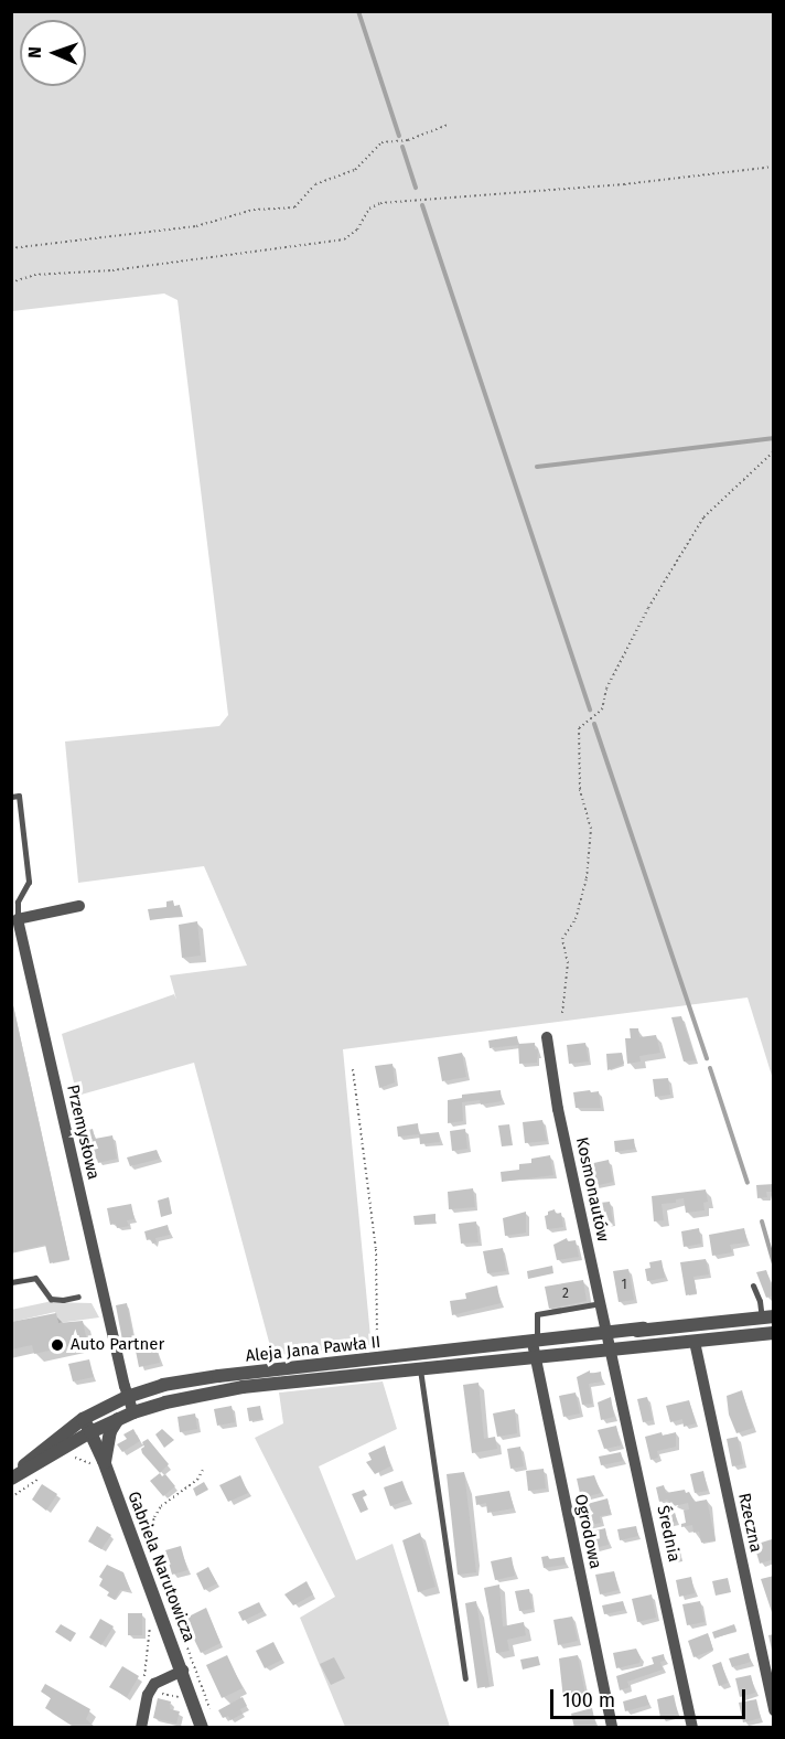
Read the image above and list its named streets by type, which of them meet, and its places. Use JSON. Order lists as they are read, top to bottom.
{
  "streets": {
    "street": [
      "Przemysłowa",
      "Kosmonautów",
      "Aleja Jana Pawła II",
      "Rzeczna",
      "Ogrodowa",
      "Średnia",
      "Gabriela Narutowicza"
    ]
  },
  "crossings": [
    ["Przemysłowa", "Aleja Jana Pawła II"],
    ["Kosmonautów", "Aleja Jana Pawła II"],
    ["Kosmonautów", "Średnia"],
    ["Aleja Jana Pawła II", "Rzeczna"],
    ["Aleja Jana Pawła II", "Ogrodowa"],
    ["Aleja Jana Pawła II", "Średnia"],
    ["Aleja Jana Pawła II", "Gabriela Narutowicza"]
  ],
  "places": ["Auto Partner"],
  "house_numbers": ["1", "2"],
  "scale_bar": "100 m",
  "north": "left"
}
